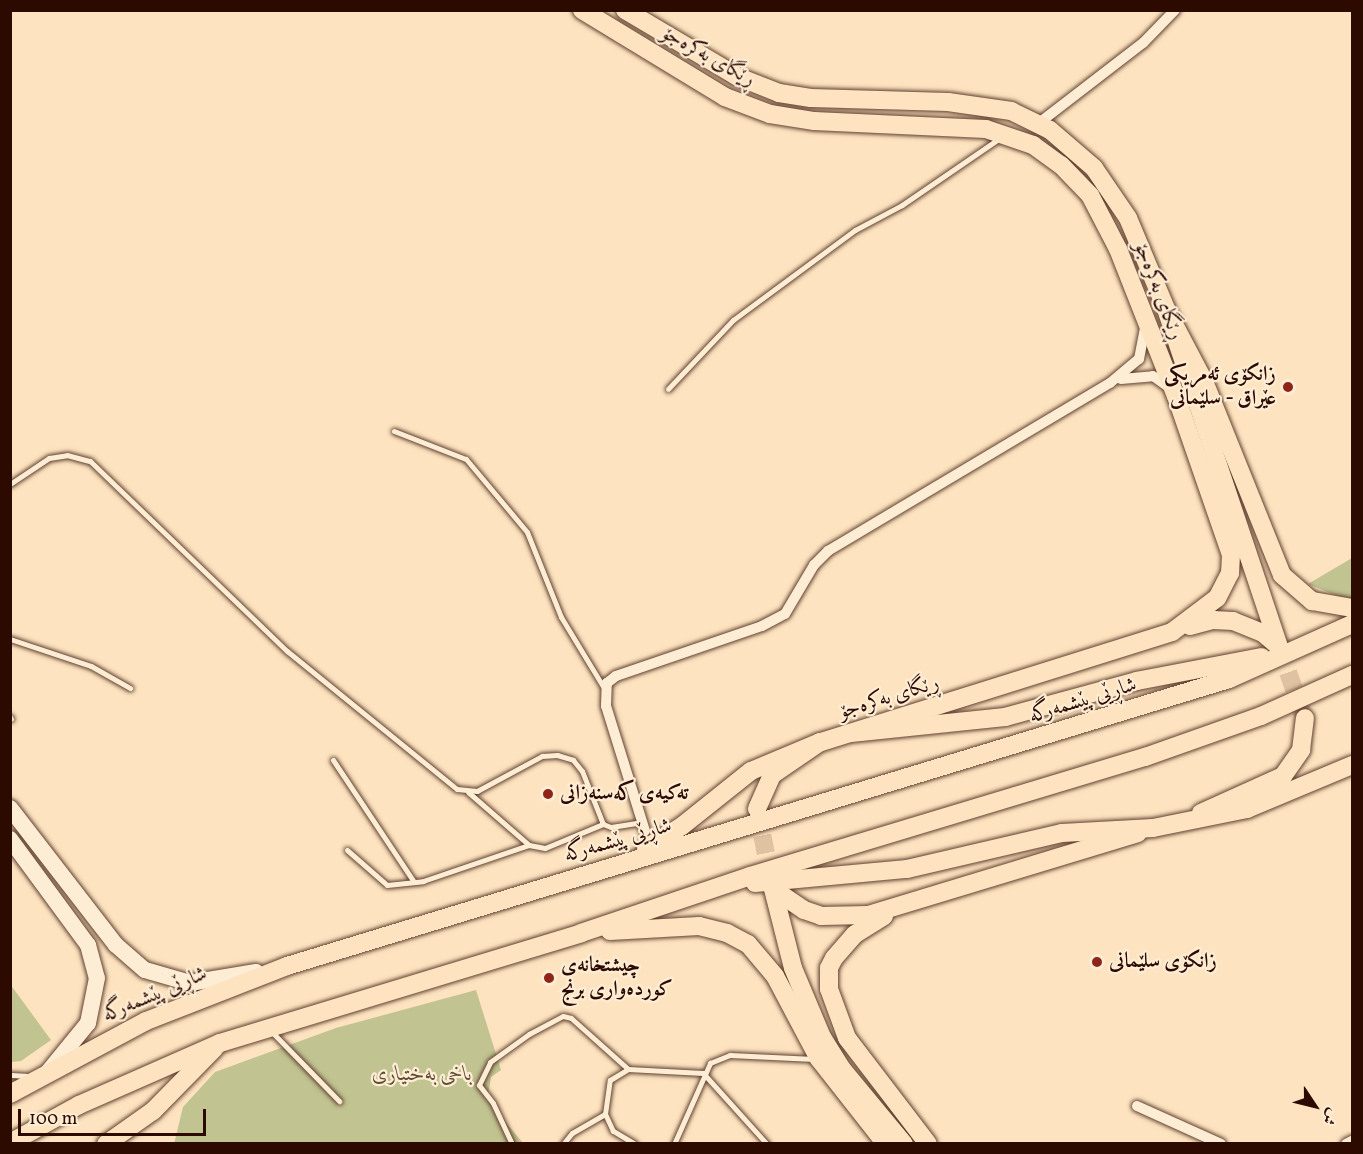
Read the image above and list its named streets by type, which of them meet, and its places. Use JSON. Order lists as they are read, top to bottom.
{
  "streets": {
    "main road": ["ڕێگای بەکرەجۆ", "شاڕێی پێشمەرگە"]
  },
  "parks": ["باخی بەختیاری"],
  "places": [
    "زانکۆی ئەمریکی عێراق - سلێمانی",
    "تەکیەی کەسنەزانی",
    "زانکۆی سلێمانی",
    "چيشتخانەی کوردەواری برنج"
  ],
  "scale_bar": "100 m",
  "north": "bottom right"
}
